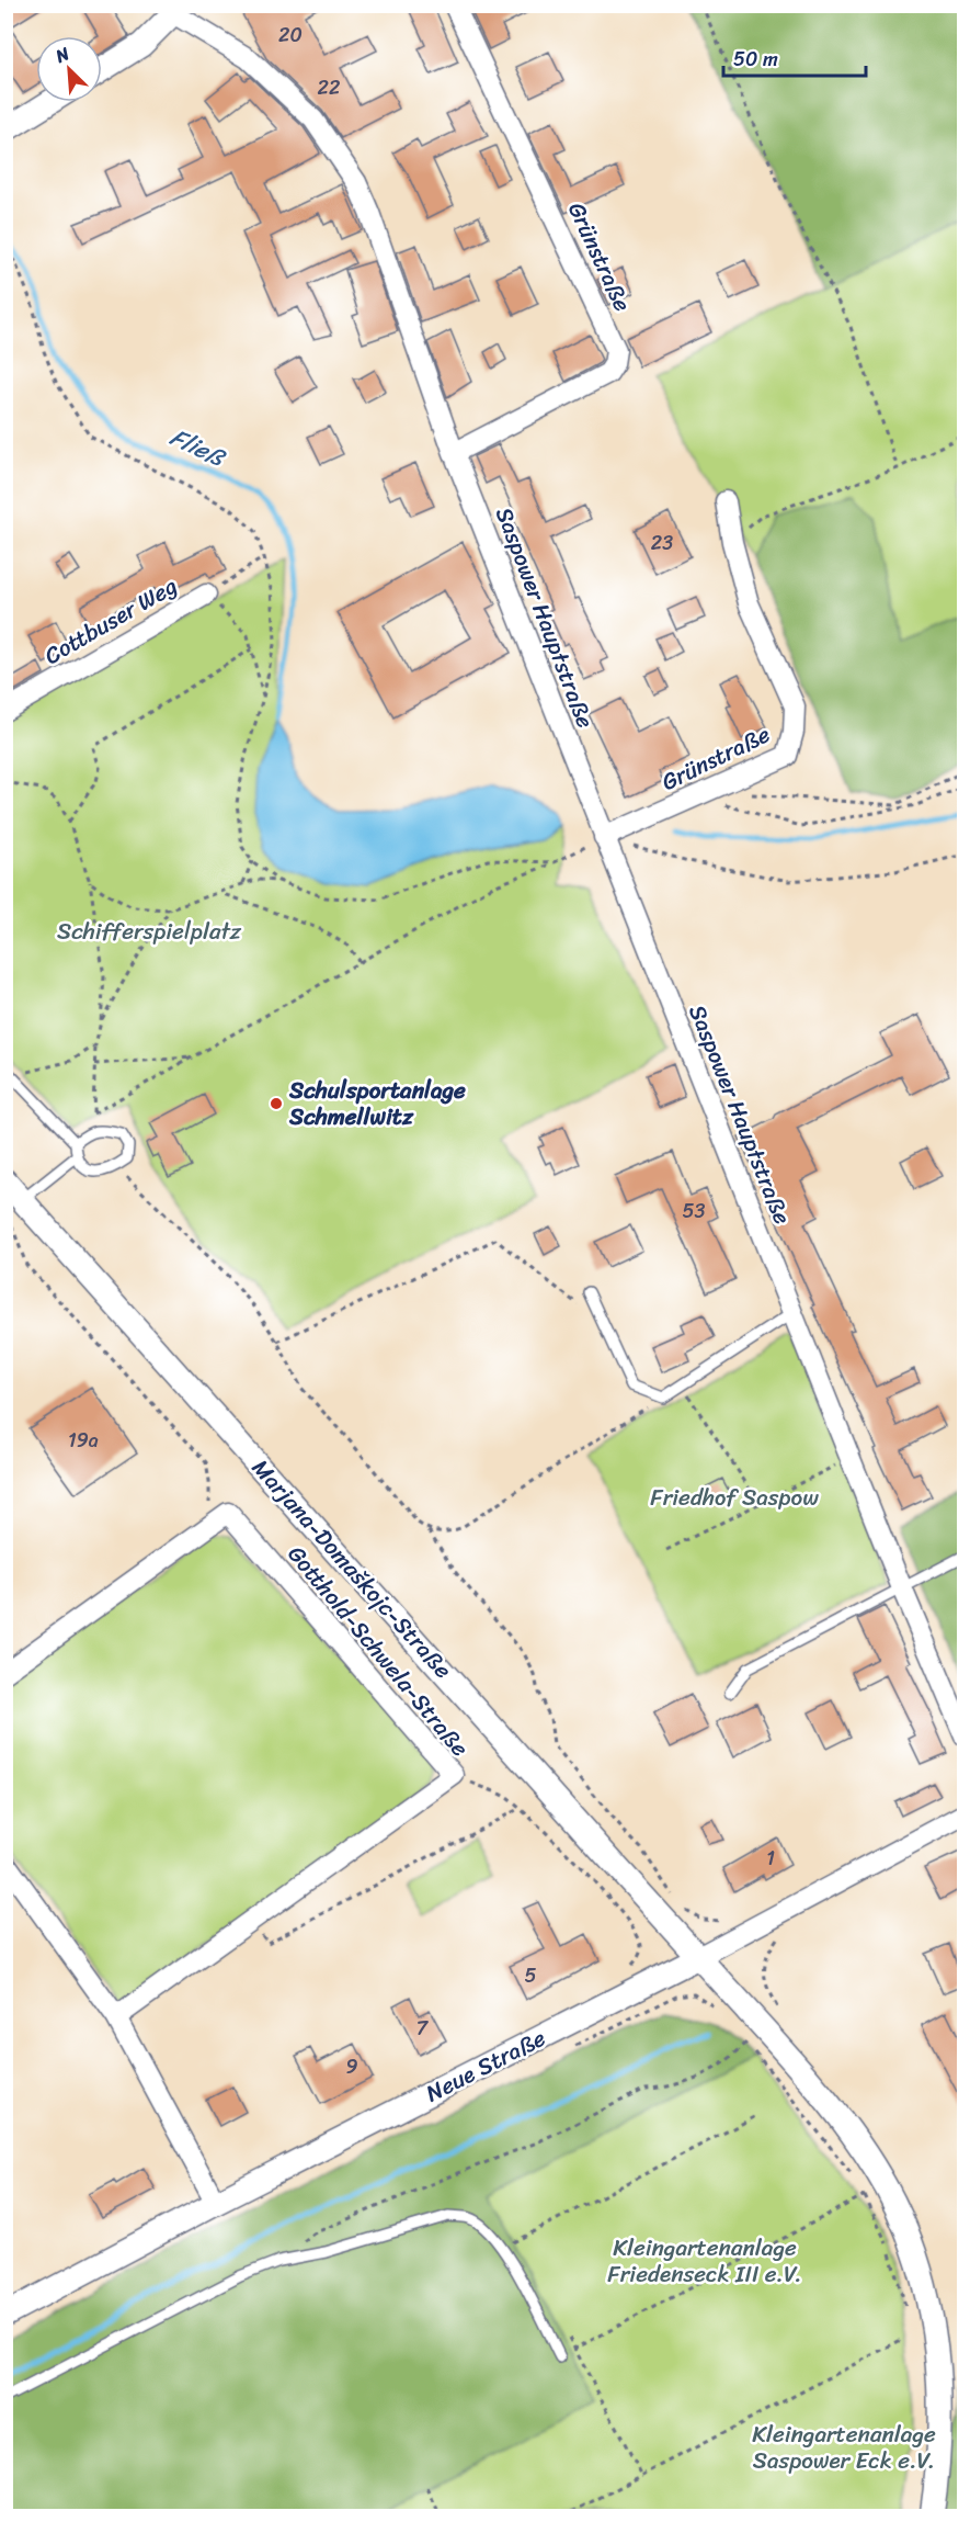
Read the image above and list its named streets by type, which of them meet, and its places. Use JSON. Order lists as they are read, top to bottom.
{
  "streets": {
    "street": [
      "Grünstraße",
      "Saspower Hauptstraße",
      "Cottbuser Weg",
      "Marjana-Domaškojc-Straße",
      "Gotthold-Schwela-Straße",
      "Neue Straße"
    ]
  },
  "crossings": [
    ["Grünstraße", "Saspower Hauptstraße"],
    ["Marjana-Domaškojc-Straße", "Neue Straße"]
  ],
  "water": ["Fließ"],
  "parks": [
    "Schifferspielplatz",
    "Friedhof Saspow",
    "Kleingartenanlage Friedenseck III e.V.",
    "Kleingartenanlage Saspower Eck e.V."
  ],
  "places": ["Schulsportanlage Schmellwitz"],
  "house_numbers": [
    "20",
    "22",
    "23",
    "53",
    "19a",
    "1",
    "5",
    "7",
    "9"
  ],
  "scale_bar": "50 m",
  "north": "top left"
}
